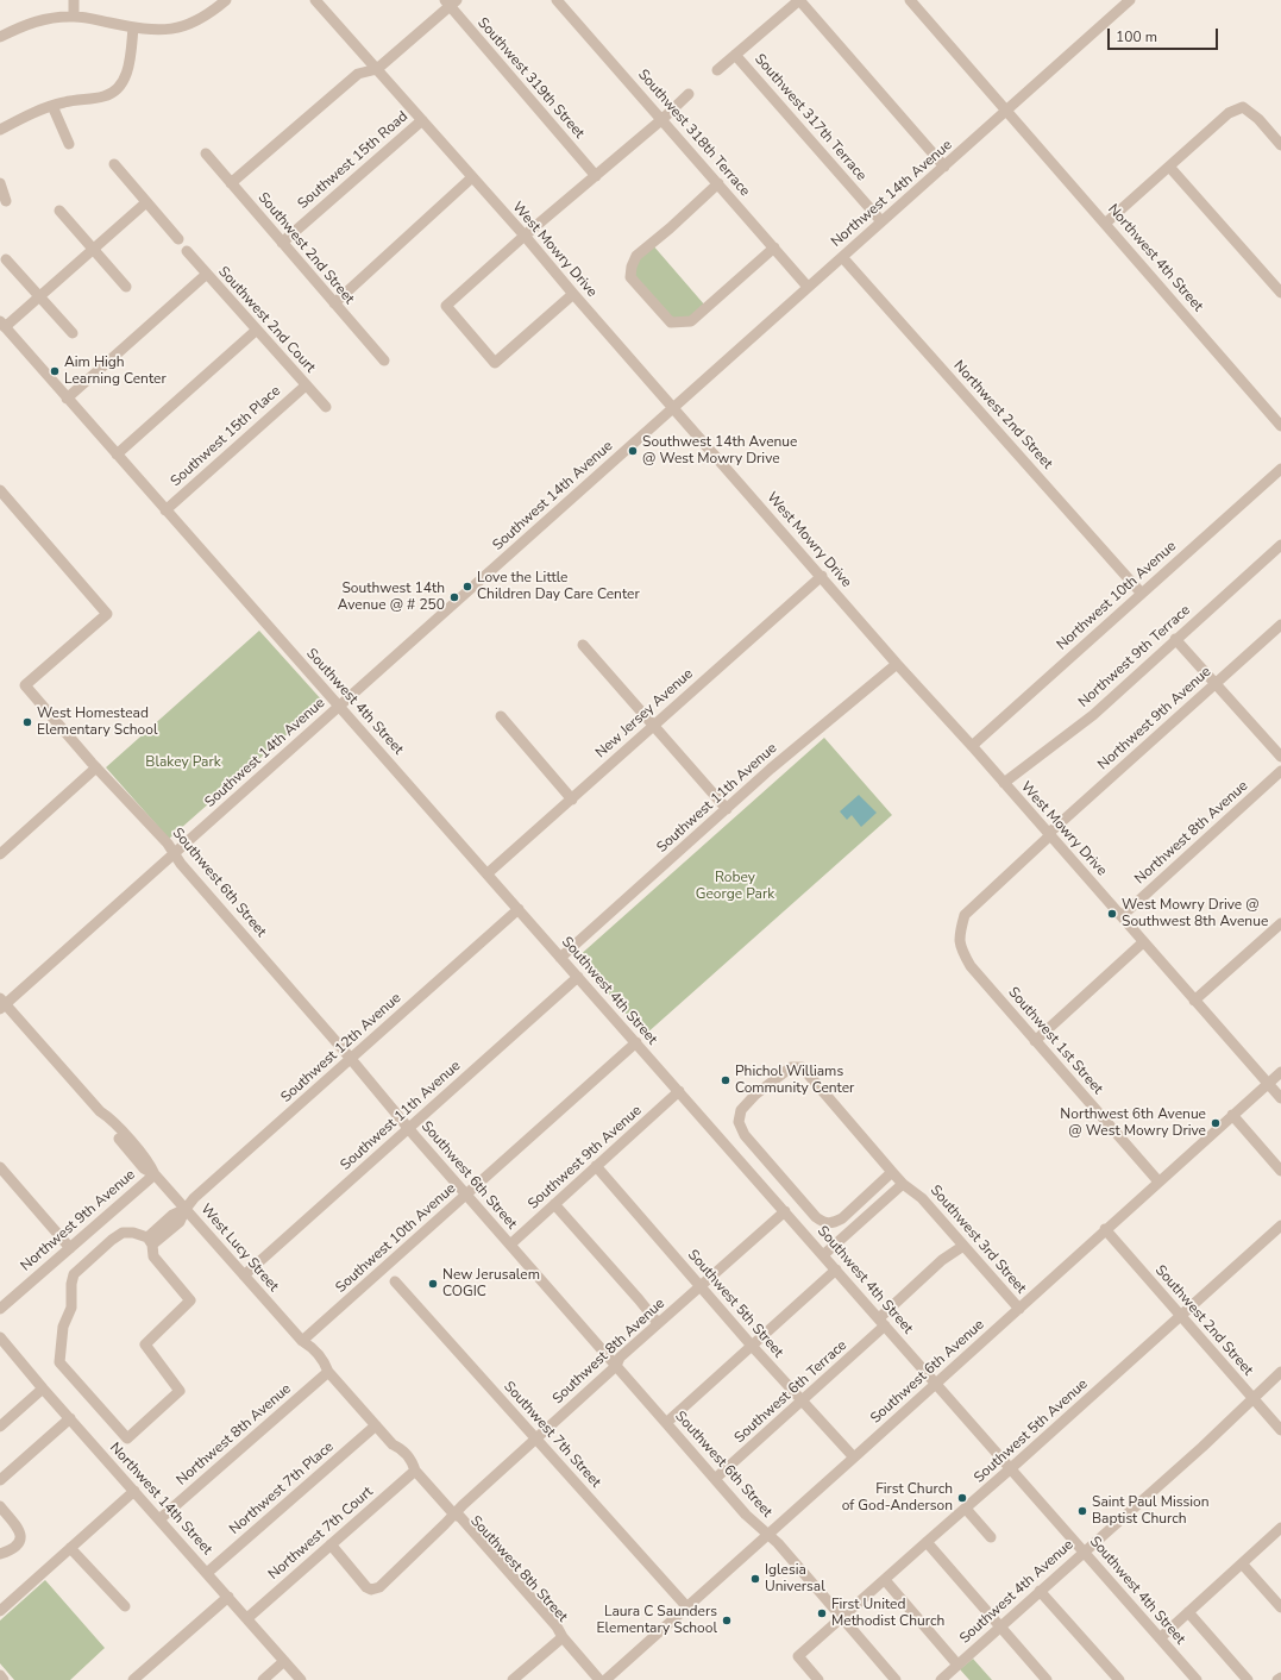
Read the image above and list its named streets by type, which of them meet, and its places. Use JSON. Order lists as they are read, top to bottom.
{
  "streets": {
    "street": [
      "Southwest 319th Street",
      "Southwest 317th Terrace",
      "Southwest 318th Terrace",
      "Southwest 15th Road",
      "Northwest 14th Avenue",
      "Southwest 2nd Street",
      "West Mowry Drive",
      "Northwest 4th Street",
      "Southwest 2nd Court",
      "Northwest 2nd Street",
      "Southwest 15th Place",
      "Southwest 14th Avenue",
      "Northwest 10th Avenue",
      "Northwest 9th Terrace",
      "Southwest 4th Street",
      "New Jersey Avenue",
      "Northwest 9th Avenue",
      "Southwest 11th Avenue",
      "Northwest 8th Avenue",
      "Southwest 6th Street",
      "Southwest 1st Street",
      "Southwest 12th Avenue",
      "Southwest 9th Avenue",
      "Southwest 10th Avenue",
      "Southwest 3rd Street",
      "West Lucy Street",
      "Southwest 5th Street",
      "Southwest 8th Avenue",
      "Southwest 6th Avenue",
      "Southwest 6th Terrace",
      "Southwest 5th Avenue",
      "Southwest 7th Street",
      "Northwest 7th Place",
      "Northwest 14th Street",
      "Northwest 7th Court",
      "Southwest 8th Street",
      "Southwest 4th Avenue"
    ]
  },
  "crossings": [
    ["Southwest 317th Terrace", "Northwest 14th Avenue"],
    ["Southwest 318th Terrace", "Northwest 14th Avenue"],
    ["Southwest 15th Road", "Southwest 2nd Street"],
    ["Southwest 15th Road", "West Mowry Drive"],
    ["Northwest 14th Avenue", "West Mowry Drive"],
    ["Northwest 14th Avenue", "Northwest 4th Street"],
    ["Northwest 14th Avenue", "Northwest 2nd Street"],
    ["Northwest 14th Avenue", "Southwest 14th Avenue"],
    ["Southwest 2nd Street", "Southwest 6th Avenue"],
    ["Southwest 2nd Street", "Southwest 5th Avenue"],
    ["Southwest 2nd Street", "Southwest 4th Avenue"],
    ["West Mowry Drive", "Southwest 14th Avenue"],
    ["West Mowry Drive", "Northwest 10th Avenue"],
    ["West Mowry Drive", "Northwest 9th Terrace"],
    ["West Mowry Drive", "New Jersey Avenue"],
    ["West Mowry Drive", "Northwest 9th Avenue"],
    ["West Mowry Drive", "Southwest 11th Avenue"],
    ["West Mowry Drive", "Northwest 8th Avenue"],
    ["West Mowry Drive", "Southwest 1st Street"],
    ["West Mowry Drive", "Southwest 6th Avenue"],
    ["Southwest 2nd Court", "Southwest 15th Place"],
    ["Northwest 2nd Street", "Northwest 10th Avenue"],
    ["Southwest 15th Place", "Southwest 4th Street"],
    ["Southwest 14th Avenue", "Southwest 4th Street"],
    ["Southwest 14th Avenue", "Southwest 6th Street"],
    ["Southwest 14th Avenue", "West Lucy Street"],
    ["Southwest 4th Street", "New Jersey Avenue"],
    ["Southwest 4th Street", "Southwest 11th Avenue"],
    ["Southwest 4th Street", "Southwest 12th Avenue"],
    ["Southwest 4th Street", "Southwest 9th Avenue"],
    ["Southwest 4th Street", "Southwest 10th Avenue"],
    ["Southwest 4th Street", "Southwest 8th Avenue"],
    ["Southwest 4th Street", "Southwest 6th Avenue"],
    ["Southwest 4th Street", "Southwest 6th Terrace"],
    ["Southwest 4th Street", "Southwest 5th Avenue"],
    ["Southwest 4th Street", "Southwest 4th Avenue"],
    ["Northwest 9th Avenue", "Southwest 1st Street"],
    ["Northwest 9th Avenue", "West Lucy Street"],
    ["Southwest 11th Avenue", "Southwest 6th Street"],
    ["Southwest 11th Avenue", "West Lucy Street"],
    ["Northwest 8th Avenue", "West Lucy Street"],
    ["Northwest 8th Avenue", "Northwest 14th Street"],
    ["Southwest 6th Street", "Southwest 12th Avenue"],
    ["Southwest 6th Street", "Southwest 9th Avenue"],
    ["Southwest 6th Street", "Southwest 10th Avenue"],
    ["Southwest 6th Street", "Southwest 8th Avenue"],
    ["Southwest 6th Street", "Southwest 6th Avenue"],
    ["Southwest 6th Street", "Southwest 6th Terrace"],
    ["Southwest 6th Street", "Southwest 5th Avenue"],
    ["Southwest 1st Street", "Southwest 6th Avenue"],
    ["Southwest 12th Avenue", "West Lucy Street"],
    ["Southwest 9th Avenue", "Southwest 5th Street"],
    ["Southwest 10th Avenue", "West Lucy Street"],
    ["Southwest 3rd Street", "Southwest 6th Avenue"],
    ["Southwest 3rd Street", "Southwest 6th Terrace"],
    ["West Lucy Street", "Southwest 8th Avenue"],
    ["West Lucy Street", "Northwest 7th Place"],
    ["West Lucy Street", "Northwest 7th Court"],
    ["West Lucy Street", "Southwest 8th Street"],
    ["Southwest 5th Street", "Southwest 8th Avenue"],
    ["Southwest 5th Street", "Southwest 6th Avenue"],
    ["Southwest 5th Street", "Southwest 6th Terrace"],
    ["Southwest 8th Avenue", "Southwest 7th Street"],
    ["Southwest 8th Avenue", "Northwest 7th Court"],
    ["Southwest 8th Avenue", "Southwest 8th Street"],
    ["Southwest 6th Avenue", "Southwest 7th Street"],
    ["Northwest 7th Place", "Northwest 14th Street"],
    ["Northwest 14th Street", "Northwest 7th Court"]
  ],
  "parks": ["Blakey Park", "Robey George Park"],
  "places": [
    "Aim High Learning Center",
    "Southwest 14th Avenue @ West Mowry Drive",
    "Love the Little Children Day Care Center",
    "Southwest 14th Avenue @ # 250",
    "West Homestead Elementary School",
    "West Mowry Drive @ Southwest 8th Avenue",
    "Phichol Williams Community Center",
    "Northwest 6th Avenue @ West Mowry Drive",
    "New Jerusalem COGIC",
    "First Church of God-Anderson",
    "Saint Paul Mission Baptist Church",
    "Iglesia Universal",
    "First United Methodist Church",
    "Laura C Saunders Elementary School"
  ],
  "scale_bar": "100 m"
}
